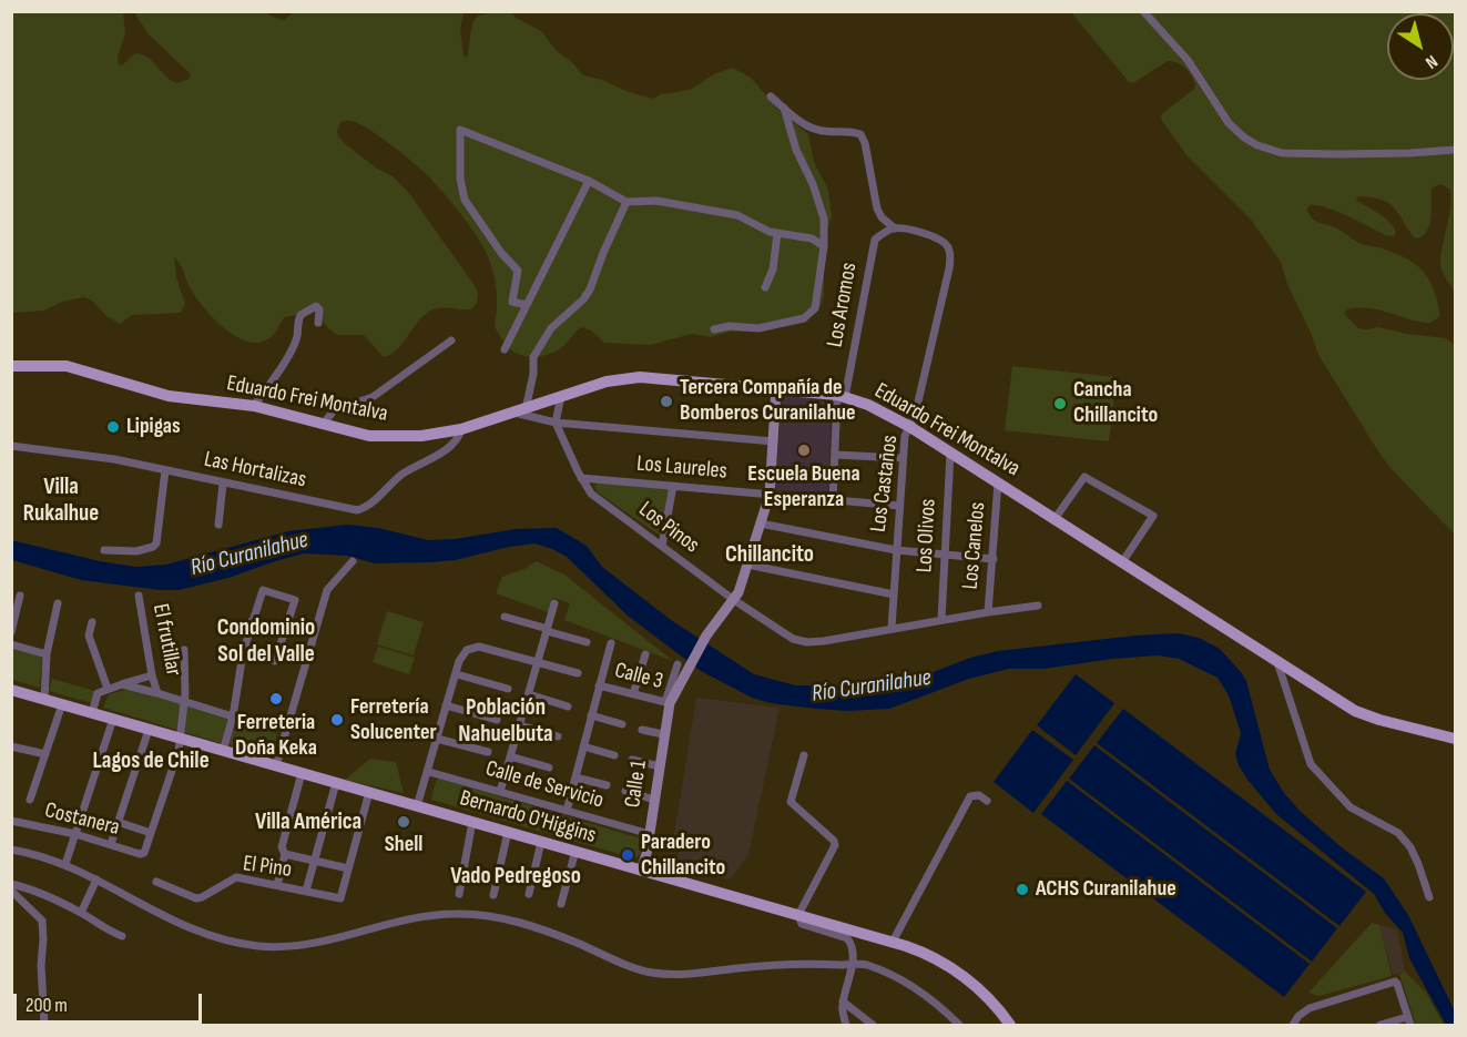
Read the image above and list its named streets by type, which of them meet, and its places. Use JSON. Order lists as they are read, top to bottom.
{
  "streets": {
    "main road": ["Eduardo Frei Montalva", "Bernardo O'Higgins"],
    "street": [
      "Los Aromos",
      "Los Laureles",
      "Las Hortalizas",
      "Los Castaños",
      "Los Pinos",
      "Los Olivos",
      "Los Canelos",
      "El frutillar",
      "Calle 3",
      "Calle 1",
      "Calle de Servicio",
      "Costanera",
      "El Pino"
    ]
  },
  "crossings": [
    ["Los Aromos", "Eduardo Frei Montalva"],
    ["Los Aromos", "Los Laureles"],
    ["Los Aromos", "Los Castaños"],
    ["Eduardo Frei Montalva", "Las Hortalizas"],
    ["Eduardo Frei Montalva", "Los Castaños"],
    ["Eduardo Frei Montalva", "Los Olivos"],
    ["Eduardo Frei Montalva", "Los Canelos"],
    ["Eduardo Frei Montalva", "Calle 1"],
    ["Los Laureles", "Los Castaños"],
    ["Los Laureles", "Los Pinos"],
    ["Los Laureles", "Calle 1"],
    ["Los Castaños", "Los Pinos"],
    ["Los Pinos", "Los Olivos"],
    ["Los Pinos", "Los Canelos"],
    ["Los Pinos", "Calle 1"],
    ["Calle 3", "Calle 1"],
    ["Calle 1", "Calle de Servicio"],
    ["Calle 1", "Bernardo O'Higgins"]
  ],
  "districts": [
    "Villa Rukalhue",
    "Chillancito",
    "Condominio Sol del Valle",
    "Población Nahuelbuta",
    "Lagos de Chile",
    "Villa América",
    "Vado Pedregoso"
  ],
  "water": ["Río Curanilahue"],
  "places": [
    "Tercera Compañía de Bomberos Curanilahue",
    "Cancha Chillancito",
    "Lipigas",
    "Escuela Buena Esperanza",
    "Ferreteria Doña Keka",
    "Ferretería Solucenter",
    "Shell",
    "Paradero Chillancito",
    "ACHS Curanilahue"
  ],
  "scale_bar": "200 m",
  "north": "bottom right"
}
